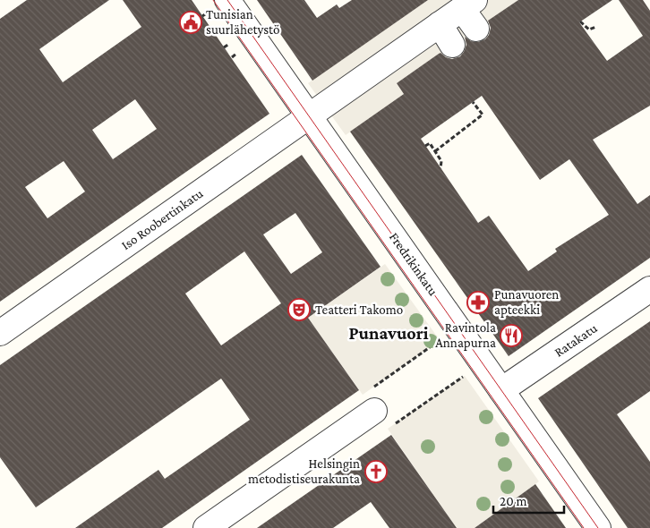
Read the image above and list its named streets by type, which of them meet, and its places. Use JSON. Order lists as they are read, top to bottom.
{
  "streets": {
    "street": ["Iso Roobertinkatu", "Fredrikinkatu", "Ratakatu"]
  },
  "crossings": [
    ["Iso Roobertinkatu", "Fredrikinkatu"],
    ["Fredrikinkatu", "Ratakatu"]
  ],
  "districts": ["Punavuori"],
  "places": {
    "public building": ["Tunisian suurlähetystö"],
    "pharmacy": ["Punavuoren apteekki"],
    "theatre": ["Teatteri Takomo"],
    "restaurant": ["Ravintola Annapurna"],
    "church": ["Helsingin metodistiseurakunta"]
  },
  "scale_bar": "20 m"
}
